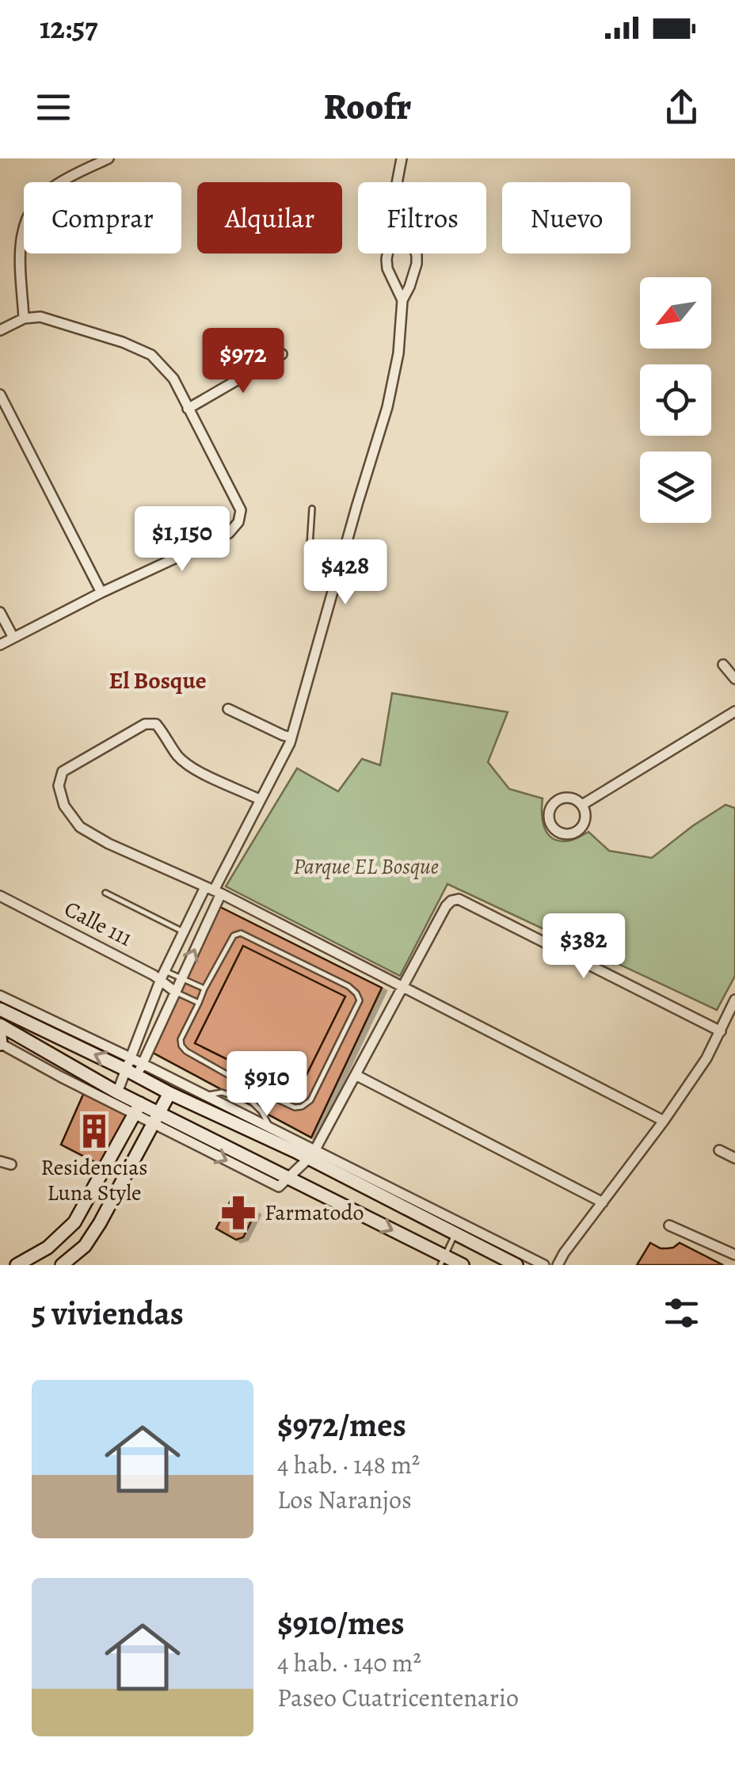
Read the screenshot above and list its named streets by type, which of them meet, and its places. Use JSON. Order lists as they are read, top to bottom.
{
  "streets": {
    "street": ["Calle 111"]
  },
  "districts": ["El Bosque"],
  "parks": ["Parque EL Bosque"],
  "places": {
    "building": ["Residencias Luna Style"],
    "pharmacy": ["Farmatodo"]
  },
  "north": "bottom left",
  "page": {
    "status": "12:57",
    "header": "Roofr",
    "chip": [
      "Comprar",
      "Alquilar",
      "Filtros",
      "Nuevo"
    ],
    "price": [
      "$972",
      "$1,150",
      "$428",
      "$382",
      "$910"
    ],
    "heading": "5 viviendas",
    "list": [
      {
        "name": "$972/mes",
        "note": "4 hab. · 148 m² · Los Naranjos"
      },
      {
        "name": "$910/mes",
        "note": "4 hab. · 140 m² · Paseo Cuatricentenario"
      }
    ]
  }
}
